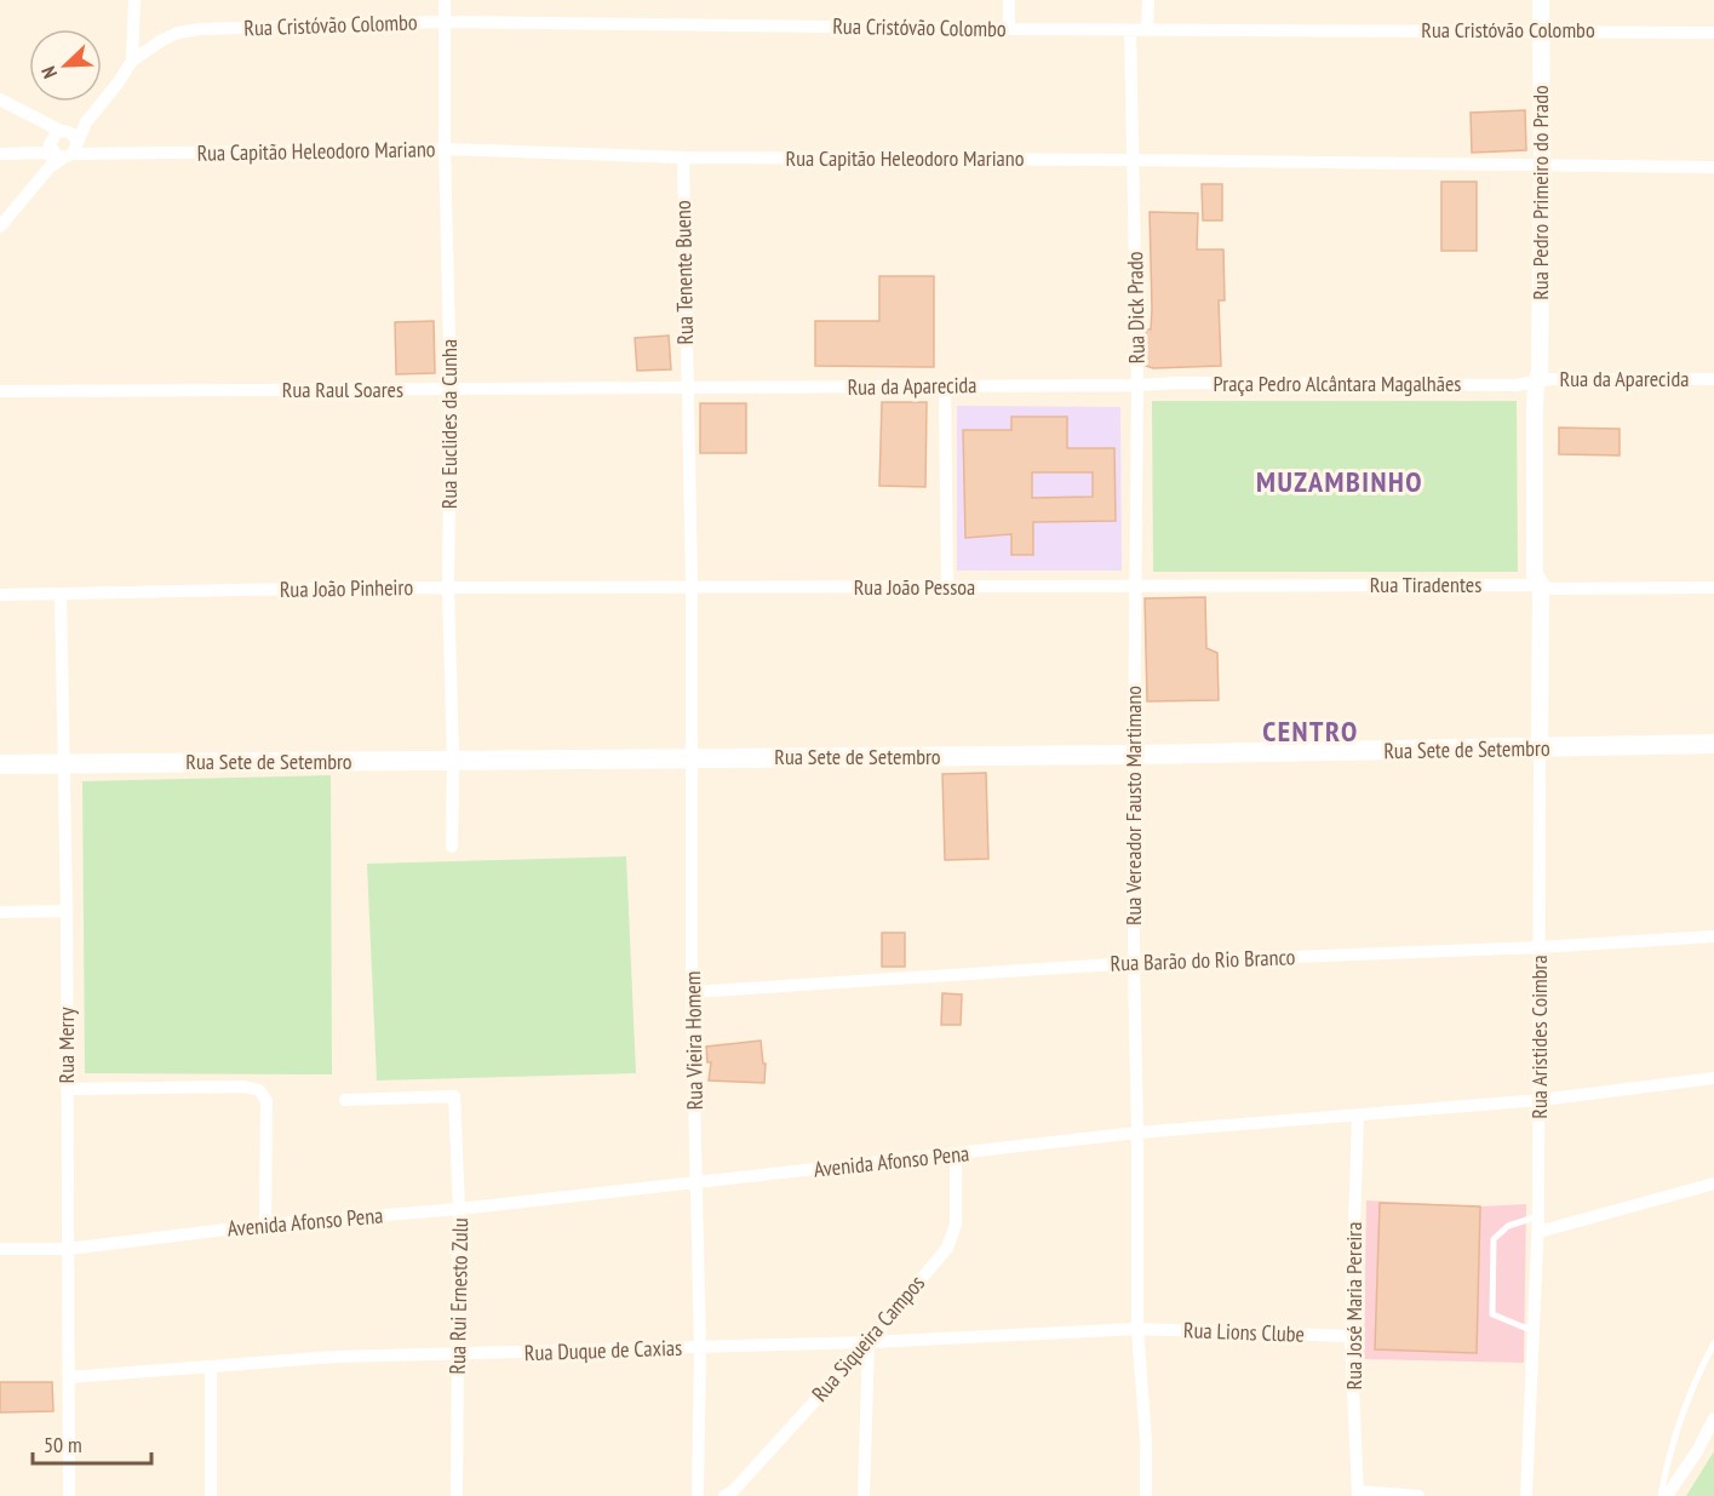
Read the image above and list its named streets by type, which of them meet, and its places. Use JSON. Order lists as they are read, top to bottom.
{
  "streets": {
    "main road": ["Rua Sete de Setembro"],
    "street": [
      "Rua Cristóvão Colombo",
      "Rua Capitão Heleodoro Mariano",
      "Rua Pedro Primeiro do Prado",
      "Rua Tenente Bueno",
      "Rua Dick Prado",
      "Rua da Aparecida",
      "Praça Pedro Alcântara Magalhães",
      "Rua Raul Soares",
      "Rua Euclides da Cunha",
      "Rua Tiradentes",
      "Rua João Pessoa",
      "Rua João Pinheiro",
      "Rua Vereador Fausto Martimano",
      "Rua Barão do Rio Branco",
      "Rua Aristides Coimbra",
      "Rua Vieira Homem",
      "Rua Merry",
      "Avenida Afonso Pena",
      "Rua Rui Ernesto Zulu",
      "Rua José Maria Pereira",
      "Rua Lions Clube",
      "Rua Siqueira Campos",
      "Rua Duque de Caxias"
    ]
  },
  "crossings": [
    ["Rua Cristóvão Colombo", "Rua Pedro Primeiro do Prado"],
    ["Rua Cristóvão Colombo", "Rua Dick Prado"],
    ["Rua Cristóvão Colombo", "Rua Euclides da Cunha"],
    ["Rua Capitão Heleodoro Mariano", "Rua Pedro Primeiro do Prado"],
    ["Rua Capitão Heleodoro Mariano", "Rua Tenente Bueno"],
    ["Rua Capitão Heleodoro Mariano", "Rua Dick Prado"],
    ["Rua Capitão Heleodoro Mariano", "Rua Euclides da Cunha"],
    ["Rua Pedro Primeiro do Prado", "Rua da Aparecida"],
    ["Rua Pedro Primeiro do Prado", "Praça Pedro Alcântara Magalhães"],
    ["Rua Pedro Primeiro do Prado", "Rua Tiradentes"],
    ["Rua Pedro Primeiro do Prado", "Rua Aristides Coimbra"],
    ["Rua Tenente Bueno", "Rua da Aparecida"],
    ["Rua Tenente Bueno", "Rua Raul Soares"],
    ["Rua Tenente Bueno", "Rua João Pessoa"],
    ["Rua Tenente Bueno", "Rua João Pinheiro"],
    ["Rua Tenente Bueno", "Rua Vieira Homem"],
    ["Rua Dick Prado", "Rua da Aparecida"],
    ["Rua Dick Prado", "Praça Pedro Alcântara Magalhães"],
    ["Rua Dick Prado", "Rua Tiradentes"],
    ["Rua Dick Prado", "Rua João Pessoa"],
    ["Rua Dick Prado", "Rua Vereador Fausto Martimano"],
    ["Rua da Aparecida", "Praça Pedro Alcântara Magalhães"],
    ["Rua da Aparecida", "Rua Raul Soares"],
    ["Rua Raul Soares", "Rua Euclides da Cunha"],
    ["Rua Euclides da Cunha", "Rua João Pinheiro"],
    ["Rua Euclides da Cunha", "Rua Sete de Setembro"],
    ["Rua Tiradentes", "Rua João Pessoa"],
    ["Rua Tiradentes", "Rua Vereador Fausto Martimano"],
    ["Rua Tiradentes", "Rua Aristides Coimbra"],
    ["Rua João Pessoa", "Rua João Pinheiro"],
    ["Rua João Pessoa", "Rua Vereador Fausto Martimano"],
    ["Rua João Pessoa", "Rua Vieira Homem"],
    ["Rua João Pinheiro", "Rua Vieira Homem"],
    ["Rua João Pinheiro", "Rua Merry"],
    ["Rua Sete de Setembro", "Rua Vereador Fausto Martimano"],
    ["Rua Sete de Setembro", "Rua Aristides Coimbra"],
    ["Rua Sete de Setembro", "Rua Vieira Homem"],
    ["Rua Sete de Setembro", "Rua Merry"],
    ["Rua Vereador Fausto Martimano", "Rua Barão do Rio Branco"],
    ["Rua Vereador Fausto Martimano", "Avenida Afonso Pena"],
    ["Rua Vereador Fausto Martimano", "Rua Lions Clube"],
    ["Rua Vereador Fausto Martimano", "Rua Duque de Caxias"],
    ["Rua Barão do Rio Branco", "Rua Aristides Coimbra"],
    ["Rua Barão do Rio Branco", "Rua Vieira Homem"],
    ["Rua Aristides Coimbra", "Avenida Afonso Pena"],
    ["Rua Vieira Homem", "Avenida Afonso Pena"],
    ["Rua Vieira Homem", "Rua Duque de Caxias"],
    ["Rua Merry", "Avenida Afonso Pena"],
    ["Rua Merry", "Rua Duque de Caxias"],
    ["Avenida Afonso Pena", "Rua Rui Ernesto Zulu"],
    ["Avenida Afonso Pena", "Rua José Maria Pereira"],
    ["Avenida Afonso Pena", "Rua Siqueira Campos"],
    ["Rua Rui Ernesto Zulu", "Rua Duque de Caxias"],
    ["Rua José Maria Pereira", "Rua Lions Clube"],
    ["Rua Lions Clube", "Rua Duque de Caxias"],
    ["Rua Siqueira Campos", "Rua Duque de Caxias"]
  ],
  "districts": ["MUZAMBINHO", "CENTRO"],
  "scale_bar": "50 m",
  "north": "bottom left"
}
